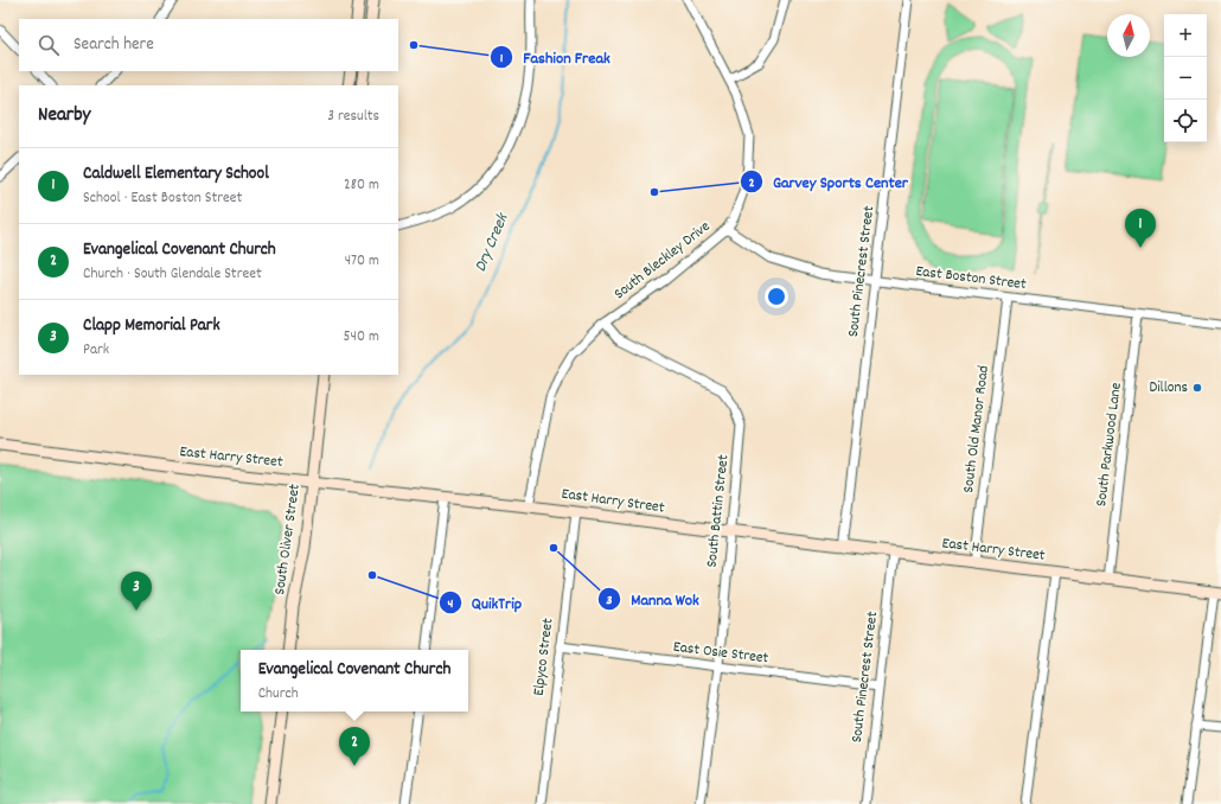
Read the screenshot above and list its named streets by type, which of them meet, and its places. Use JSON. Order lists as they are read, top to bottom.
{
  "streets": {
    "main road": ["East Harry Street", "South Oliver Street"],
    "street": [
      "South Bleckley Drive",
      "South Pinecrest Street",
      "East Boston Street",
      "South Old Manor Road",
      "South Parkwood Lane",
      "South Battin Street",
      "East Osie Street",
      "Elpyco Street"
    ]
  },
  "crossings": [
    ["South Bleckley Drive", "East Boston Street"],
    ["South Bleckley Drive", "East Harry Street"],
    ["South Bleckley Drive", "South Battin Street"],
    ["South Pinecrest Street", "East Boston Street"],
    ["South Pinecrest Street", "East Harry Street"],
    ["South Pinecrest Street", "East Osie Street"],
    ["East Boston Street", "South Old Manor Road"],
    ["East Boston Street", "South Parkwood Lane"],
    ["South Old Manor Road", "East Harry Street"],
    ["South Parkwood Lane", "East Harry Street"],
    ["East Harry Street", "South Battin Street"],
    ["East Harry Street", "South Oliver Street"],
    ["East Harry Street", "Elpyco Street"],
    ["South Battin Street", "East Osie Street"],
    ["East Osie Street", "Elpyco Street"]
  ],
  "water": ["Dry Creek"],
  "places": [
    "Fashion Freak",
    "Garvey Sports Center",
    "Dillons",
    "Manna Wok",
    "QuikTrip"
  ],
  "north": "top",
  "page": {
    "map_buttons": ["+", "−"],
    "search": "Search here",
    "heading": ["Nearby", "3 results"],
    "list": [
      {
        "mark": "1",
        "name": "Caldwell Elementary School",
        "note": "School · East Boston Street",
        "value": "280 m"
      },
      {
        "mark": "2",
        "name": "Evangelical Covenant Church",
        "note": "Church · South Glendale Street",
        "value": "470 m"
      },
      {
        "mark": "3",
        "name": "Clapp Memorial Park",
        "note": "Park",
        "value": "540 m"
      }
    ],
    "pins": ["1", "3", "2"],
    "popup": ["Evangelical Covenant Church", "Church"]
  }
}
